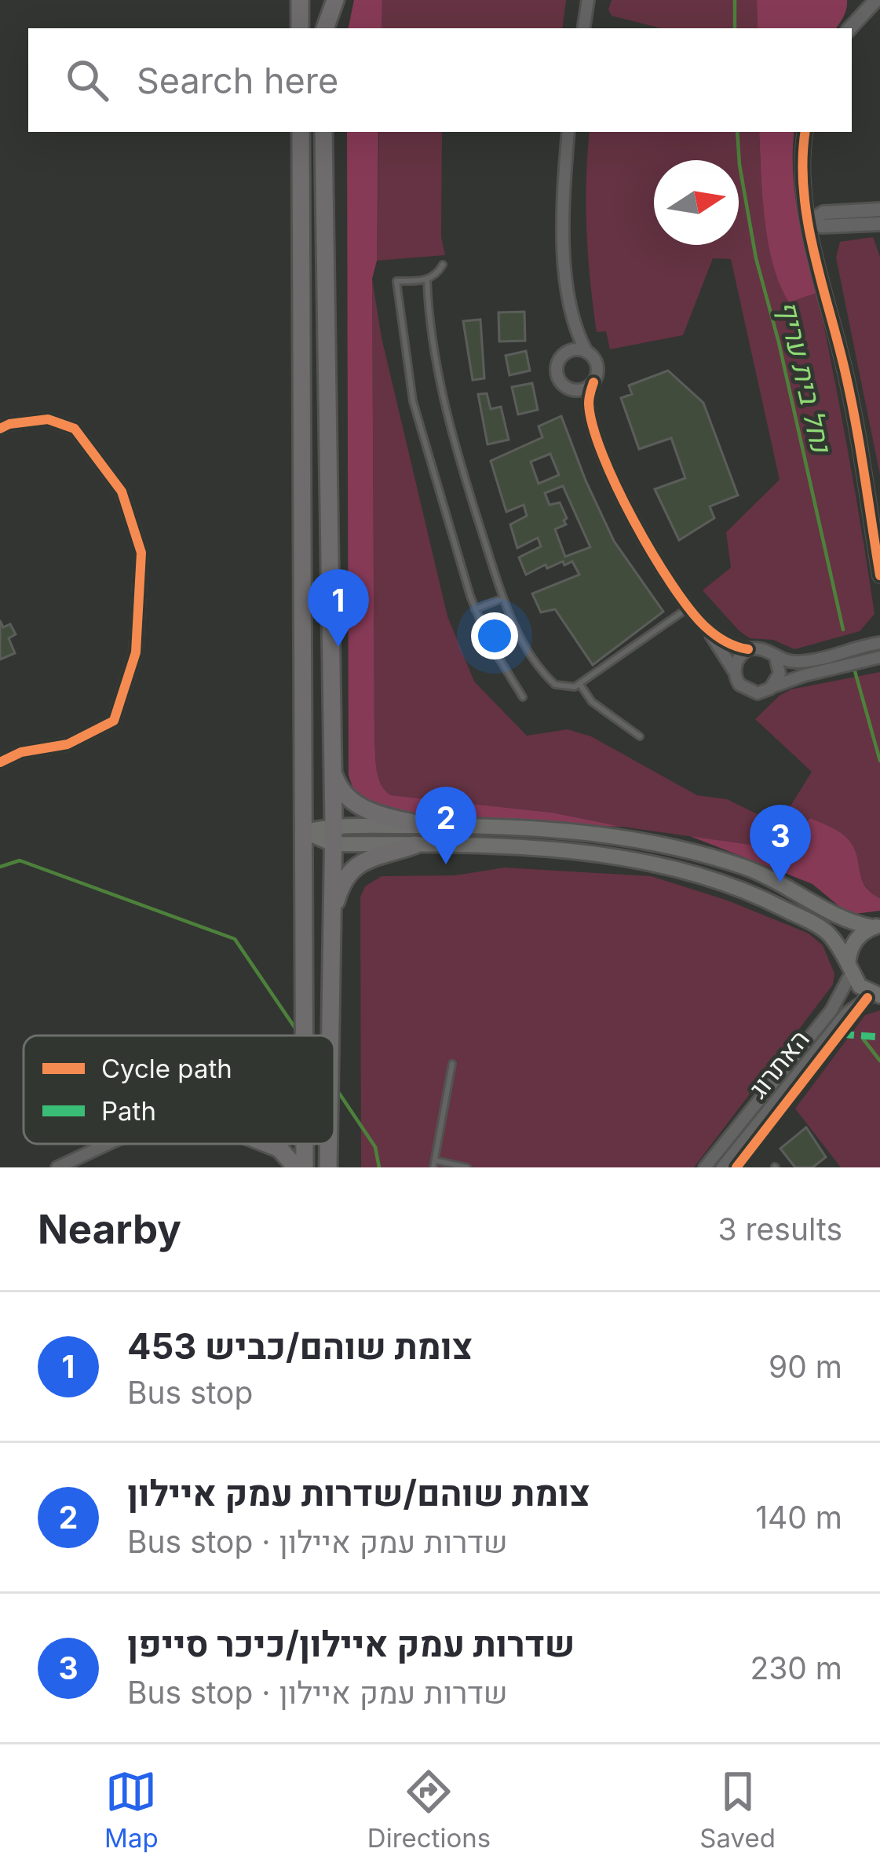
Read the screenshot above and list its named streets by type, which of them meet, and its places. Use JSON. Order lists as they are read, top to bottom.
{
  "streets": {
    "street": ["האתרוג"]
  },
  "water": ["נחל בית עריף"],
  "legend": ["Cycle path", "Path"],
  "north": "right",
  "page": {
    "search": "Search here",
    "pins": ["1", "2", "3"],
    "heading": ["Nearby", "3 results"],
    "list": [
      {
        "mark": "1",
        "name": "צומת שוהם/כביש 453",
        "note": "Bus stop",
        "value": "90 m"
      },
      {
        "mark": "2",
        "name": "צומת שוהם/שדרות עמק איילון",
        "note": "Bus stop · שדרות עמק איילון",
        "value": "140 m"
      },
      {
        "mark": "3",
        "name": "שדרות עמק איילון/כיכר סייפן",
        "note": "Bus stop · שדרות עמק איילון",
        "value": "230 m"
      }
    ],
    "nav": ["Map", "Directions", "Saved"]
  }
}
